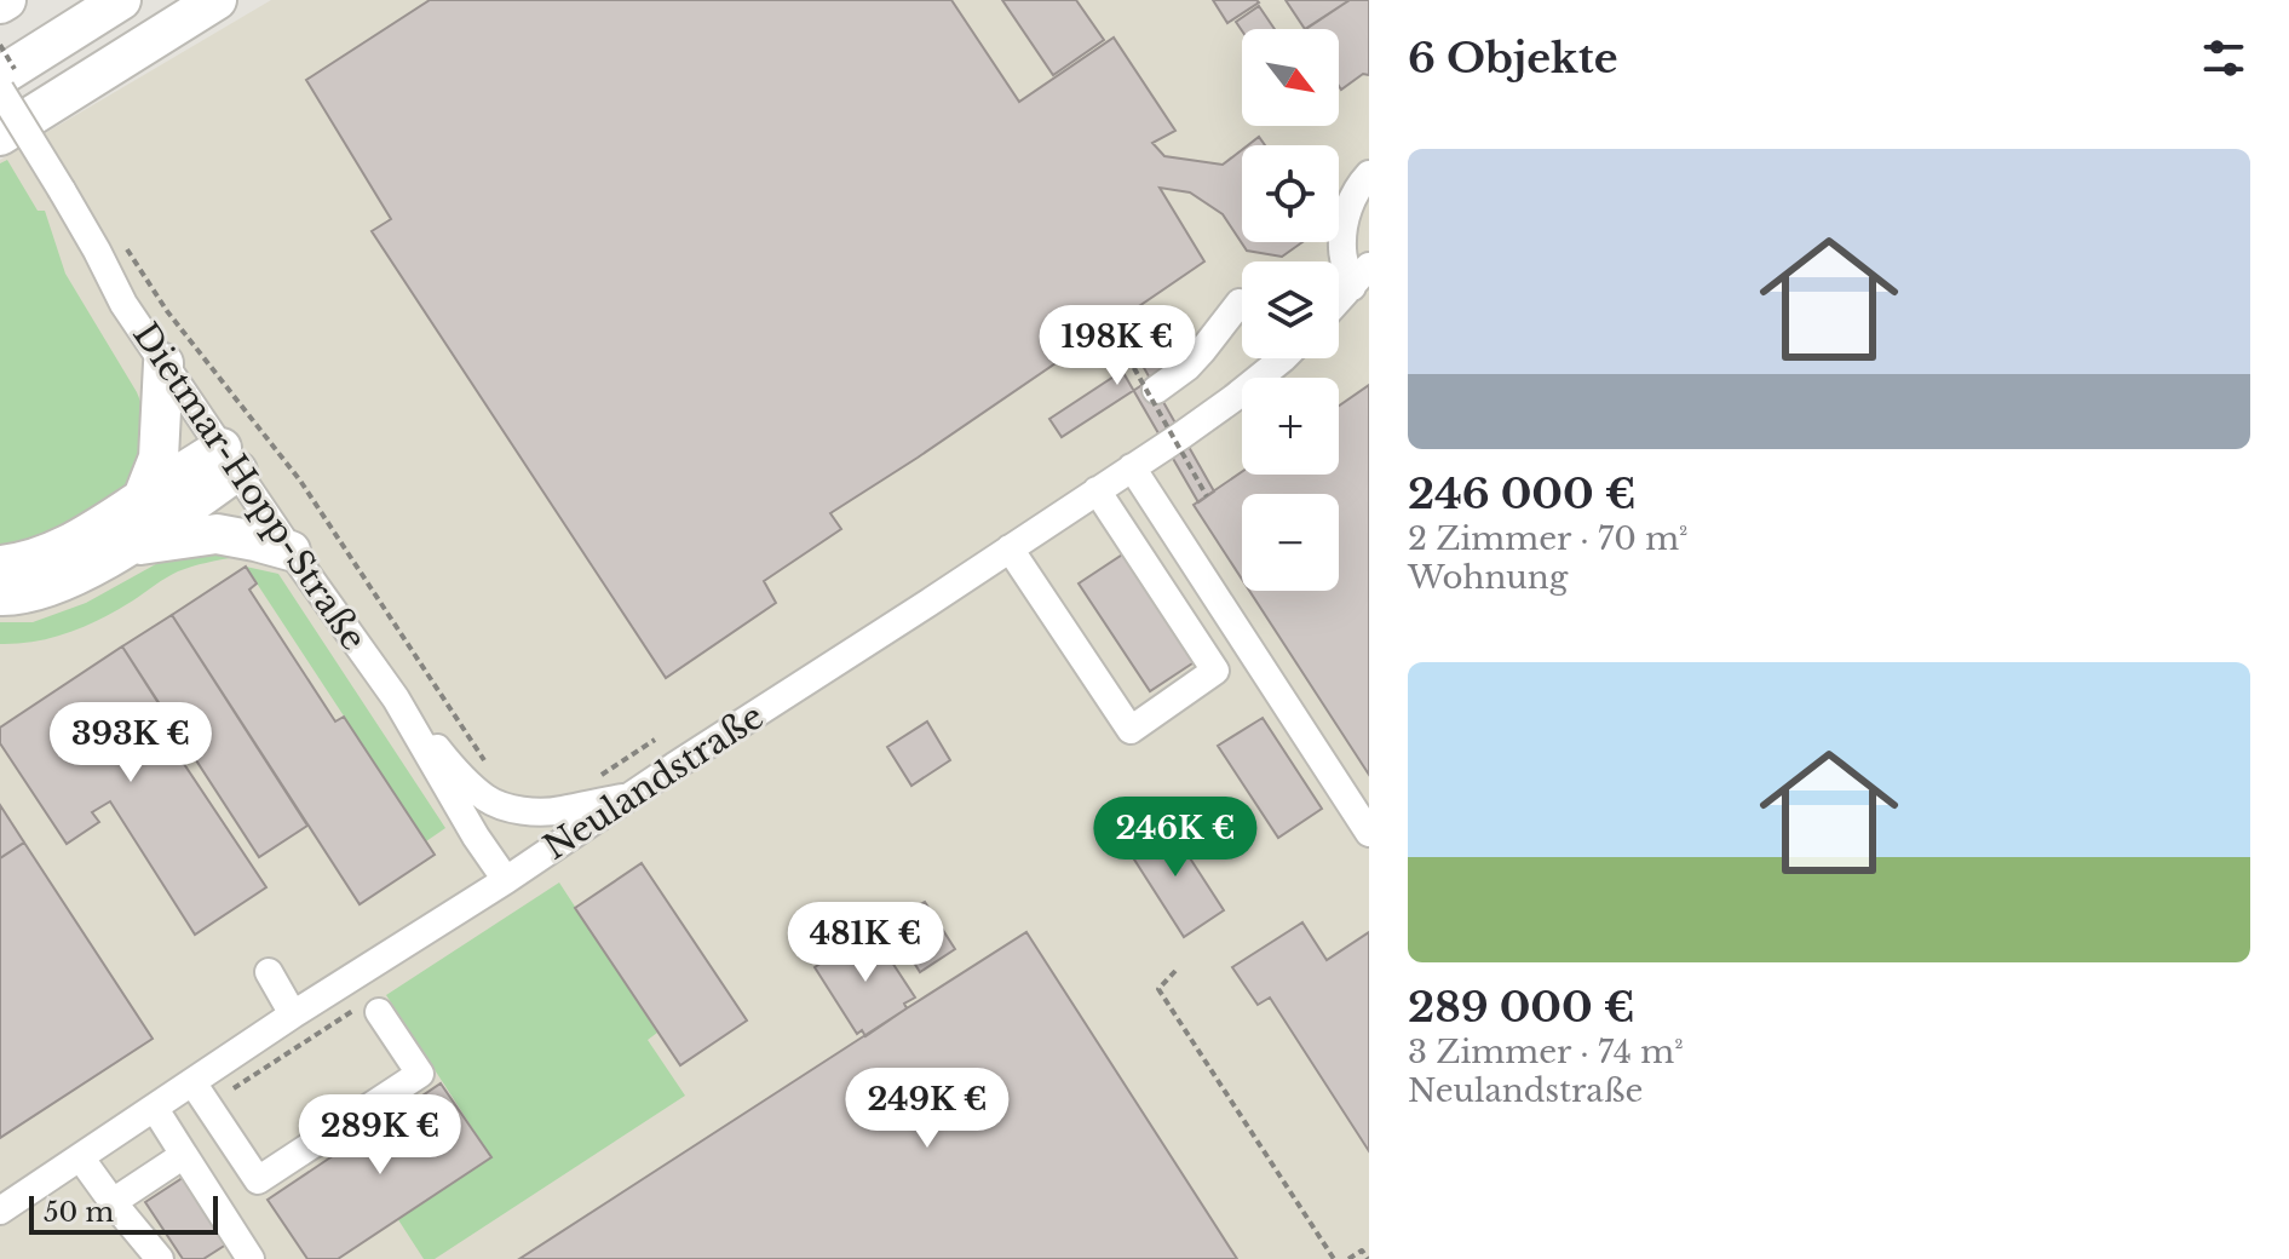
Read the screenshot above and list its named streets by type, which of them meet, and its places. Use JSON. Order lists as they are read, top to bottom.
{
  "streets": {
    "street": ["Dietmar-Hopp-Straße", "Neulandstraße"]
  },
  "crossings": [
    ["Dietmar-Hopp-Straße", "Neulandstraße"]
  ],
  "scale_bar": "50 m",
  "north": "bottom right",
  "page": {
    "heading": "6 Objekte",
    "map_buttons": ["+", "−"],
    "list": [
      {
        "name": "246 000 €",
        "note": "2 Zimmer · 70 m² · Wohnung"
      },
      {
        "name": "289 000 €",
        "note": "3 Zimmer · 74 m² · Neulandstraße"
      }
    ],
    "price": [
      "198K €",
      "393K €",
      "246K €",
      "481K €",
      "249K €",
      "289K €"
    ],
    "scale": "50 m"
  }
}
